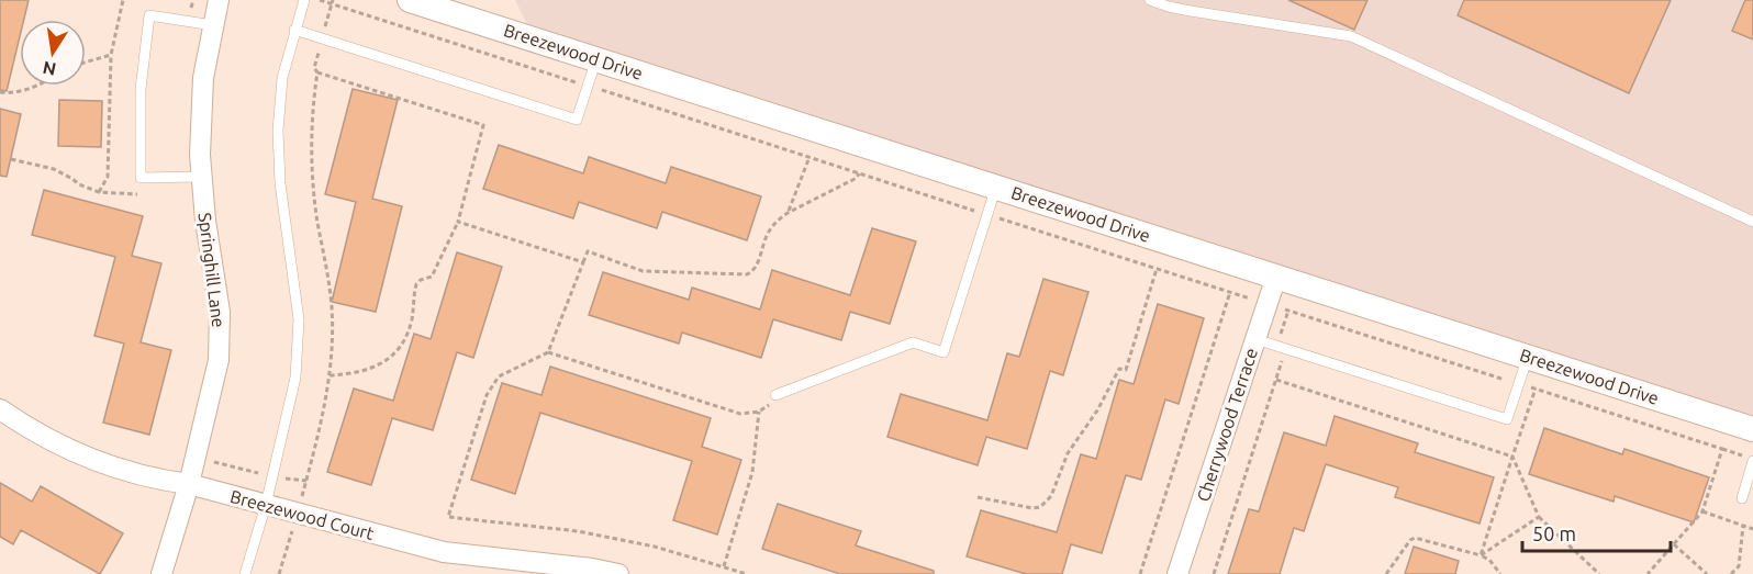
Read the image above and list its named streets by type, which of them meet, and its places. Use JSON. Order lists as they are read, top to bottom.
{
  "streets": {
    "street": [
      "Breezewood Drive",
      "Springhill Lane",
      "Cherrywood Terrace",
      "Breezewood Court"
    ]
  },
  "crossings": [
    ["Breezewood Drive", "Cherrywood Terrace"],
    ["Springhill Lane", "Breezewood Court"]
  ],
  "scale_bar": "50 m",
  "north": "bottom"
}
